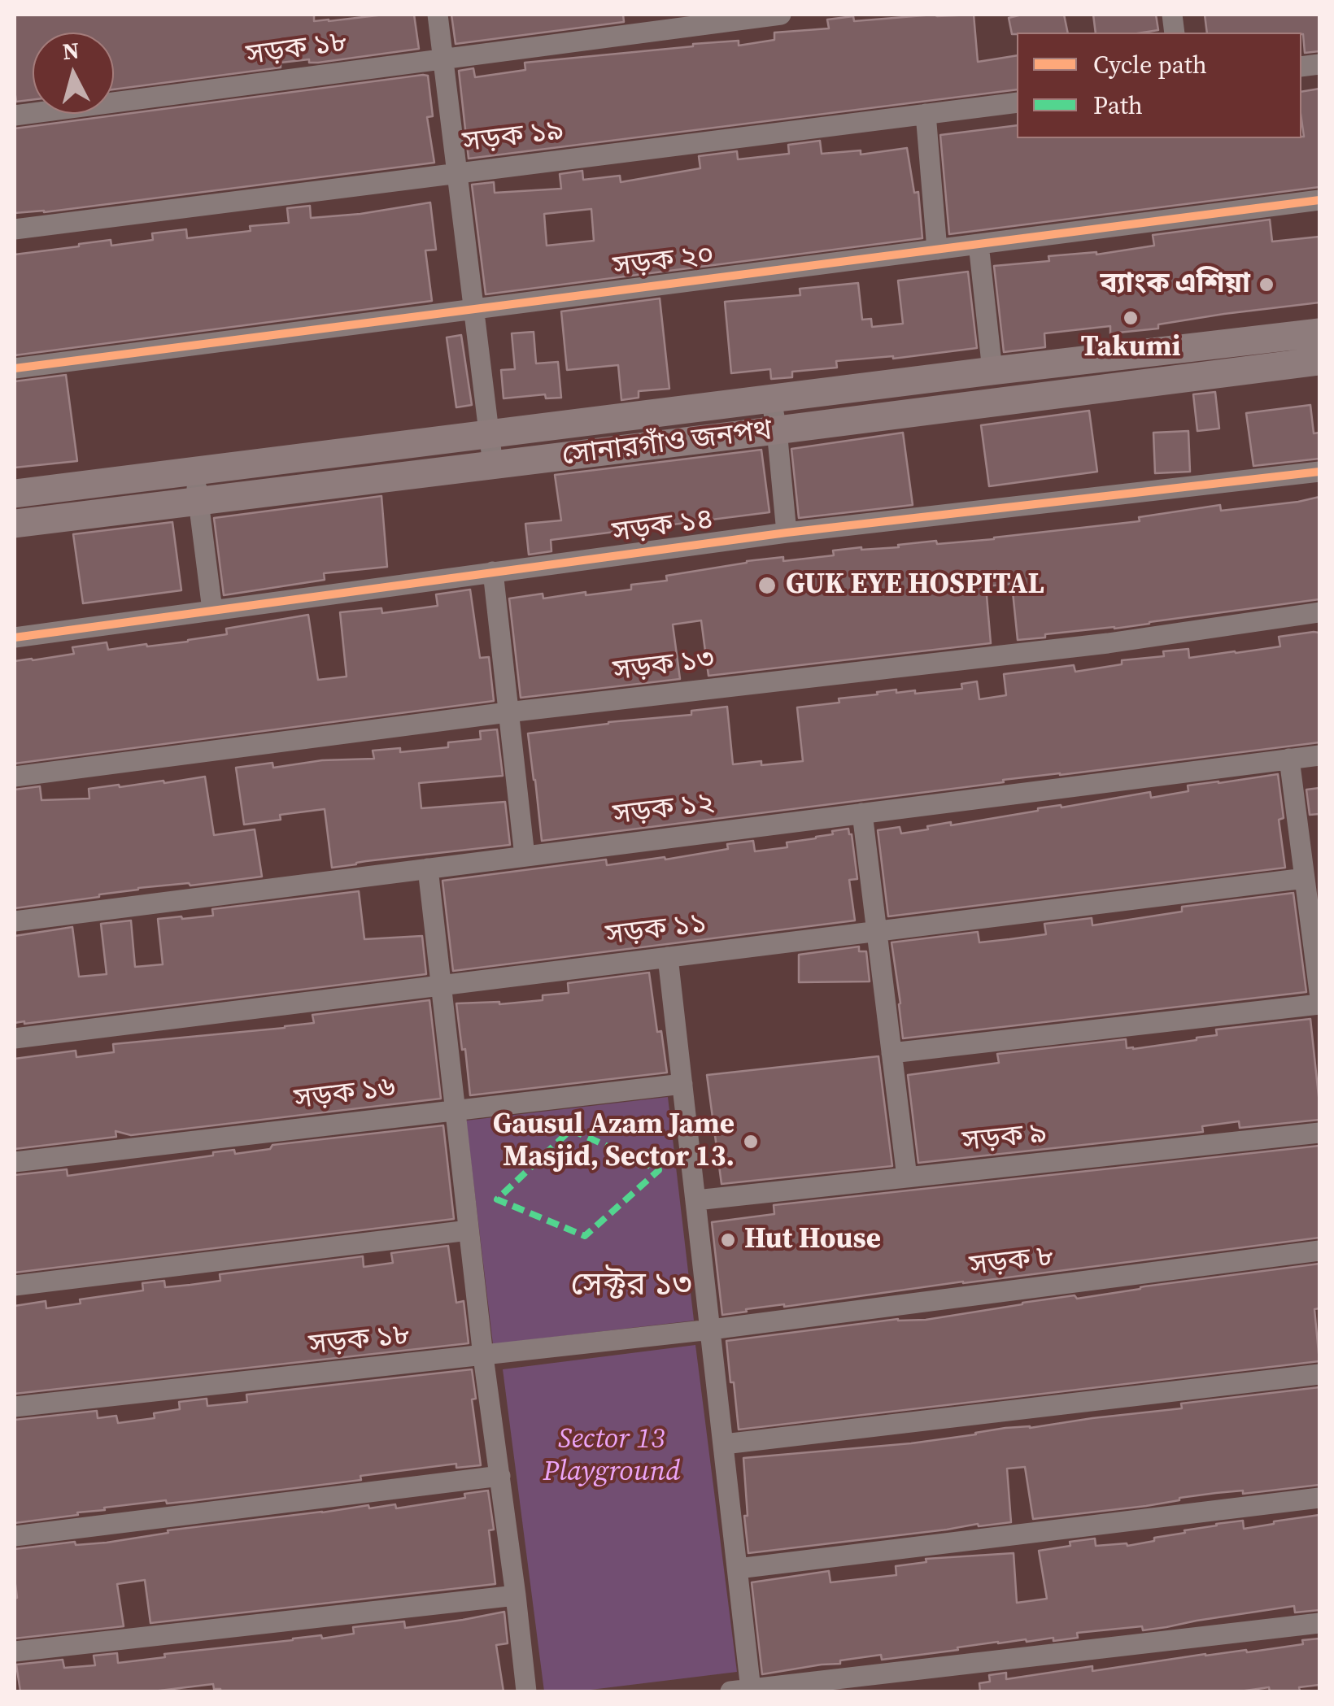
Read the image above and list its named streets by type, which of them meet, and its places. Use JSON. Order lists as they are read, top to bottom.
{
  "streets": {
    "main road": ["সোনারগাঁও জনপথ"],
    "street": [
      "সড়ক ১৮",
      "সড়ক ১৯",
      "সড়ক ২০",
      "সড়ক ১৪",
      "সড়ক ১৩",
      "সড়ক ১২",
      "সড়ক ১১",
      "সড়ক ১৬",
      "সড়ক ৯",
      "সড়ক ৮"
    ]
  },
  "crossings": [
    ["সড়ক ১৮", "সড়ক ৮"]
  ],
  "districts": ["সেক্টর ১৩"],
  "parks": ["Sector 13 Playground"],
  "places": [
    "ব্যাংক এশিয়া",
    "Takumi",
    "GUK EYE HOSPITAL",
    "Gausul Azam Jame Masjid, Sector 13.",
    "Hut House"
  ],
  "legend": ["Cycle path", "Path"],
  "north": "top"
}
